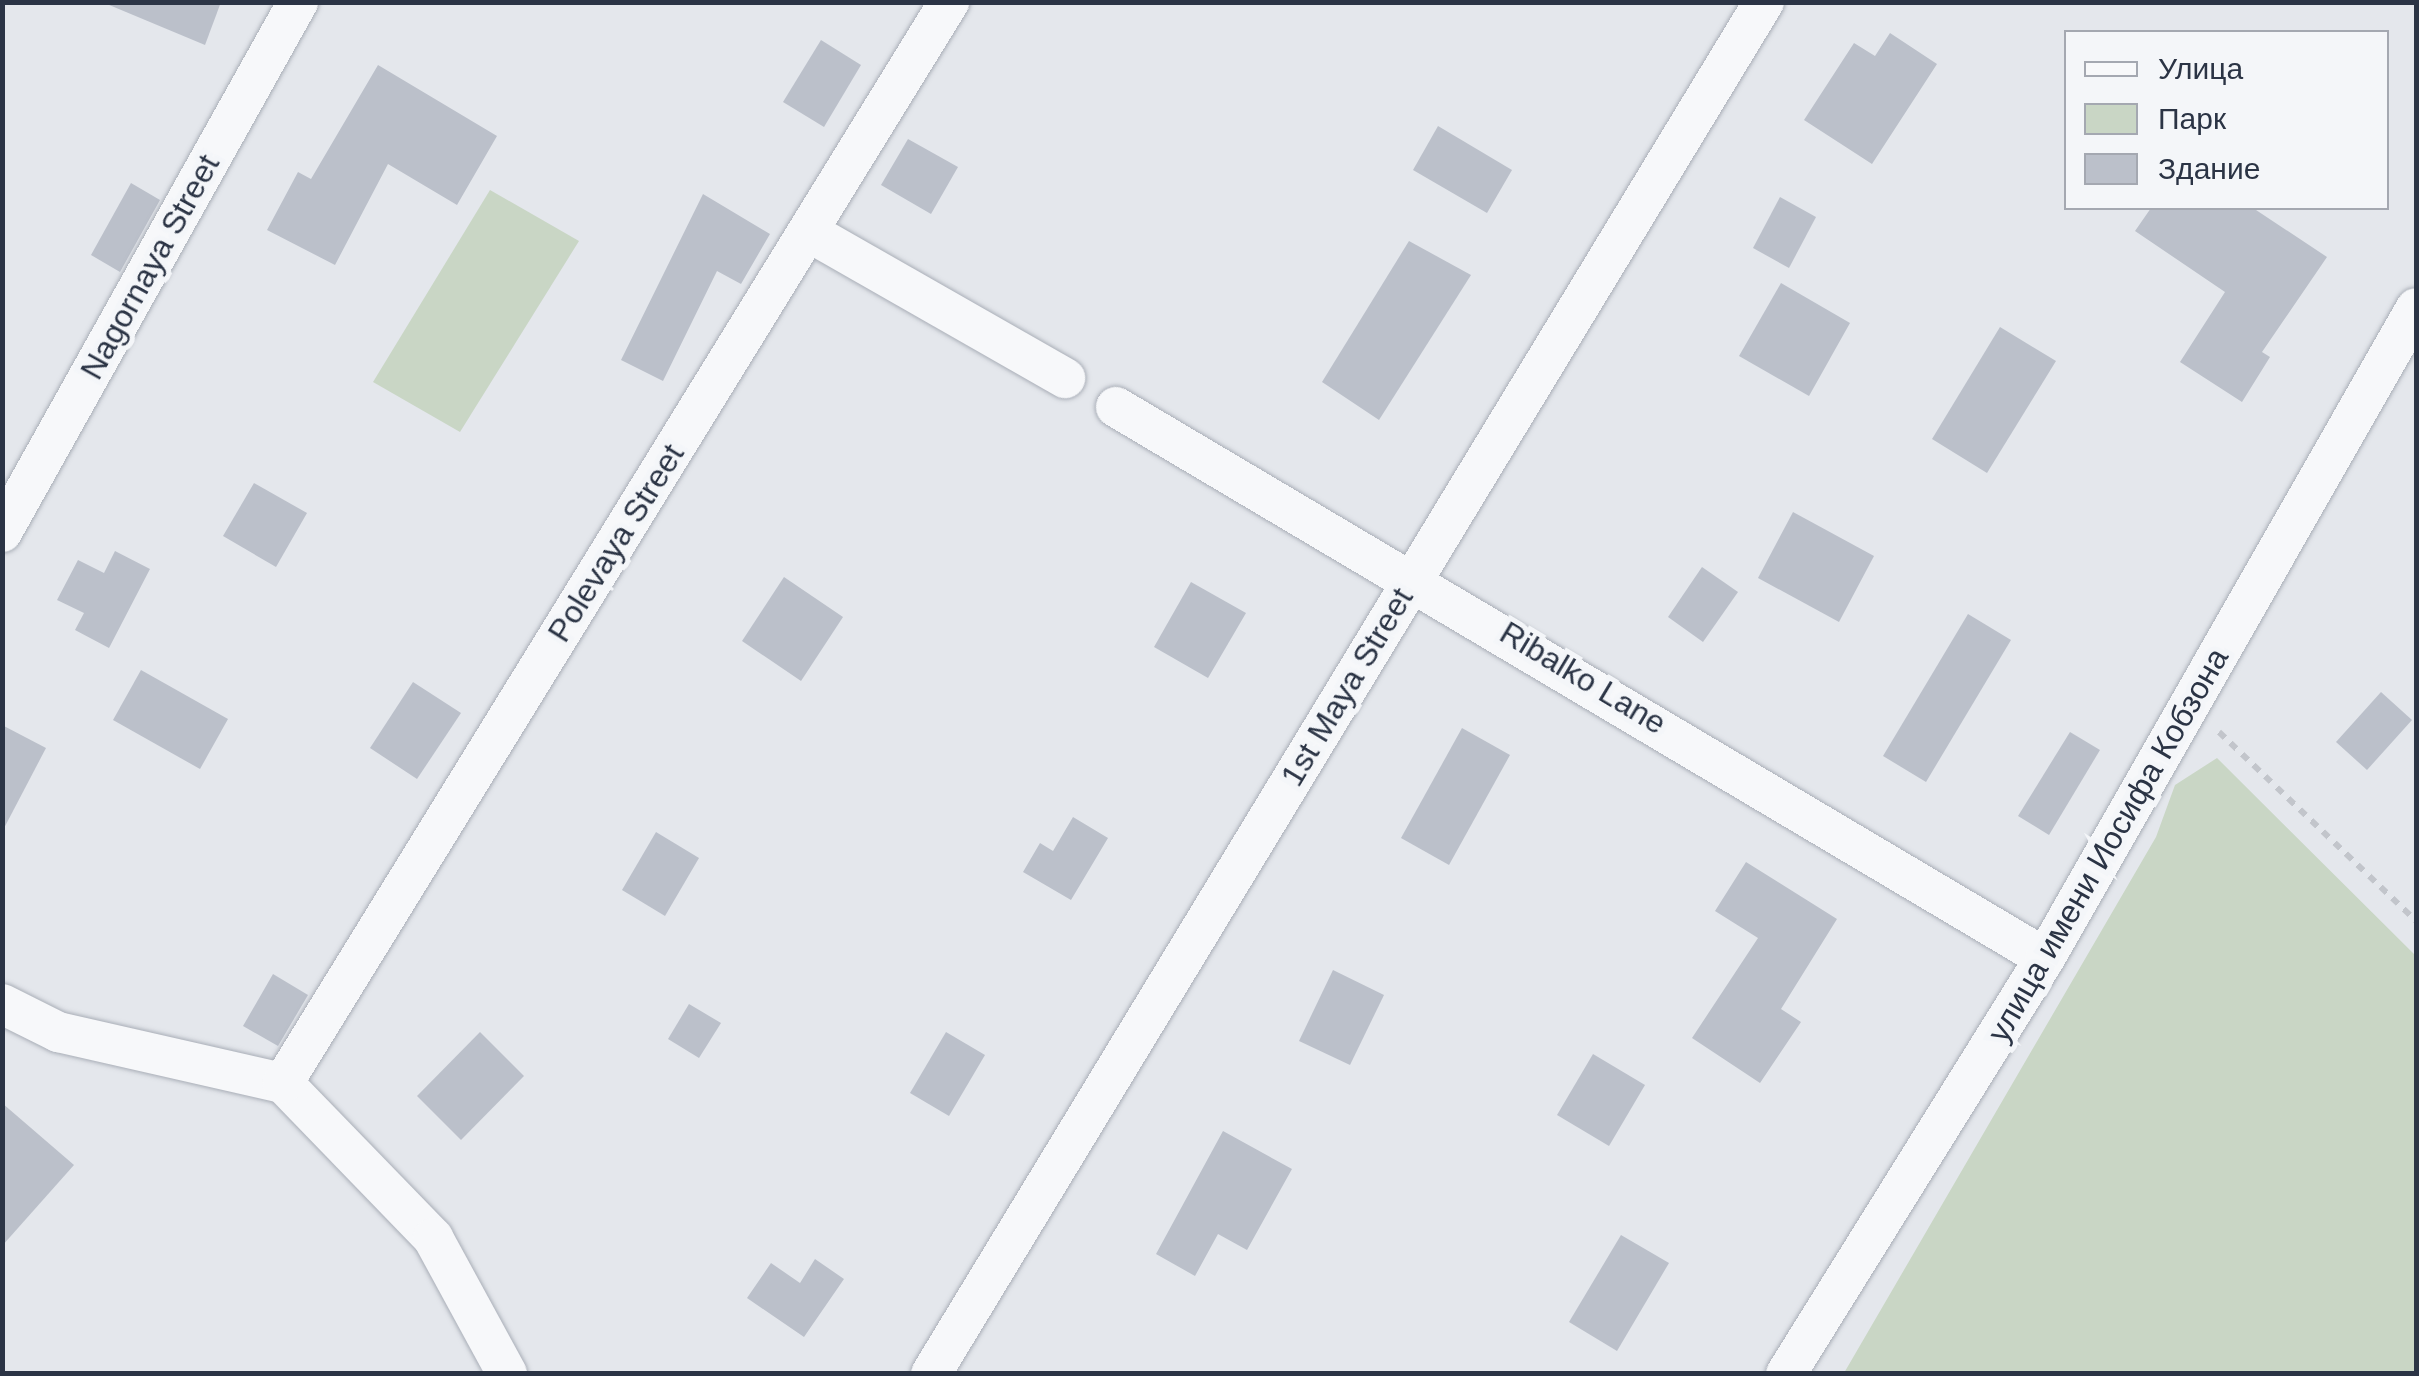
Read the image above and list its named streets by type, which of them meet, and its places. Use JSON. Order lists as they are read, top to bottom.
{
  "streets": {
    "street": [
      "Nagornaya Street",
      "Polevaya Street",
      "Ribalko Lane",
      "1st Maya Street",
      "улица имени Иосифа Кобзона"
    ]
  },
  "crossings": [
    ["Ribalko Lane", "1st Maya Street"],
    ["Ribalko Lane", "улица имени Иосифа Кобзона"]
  ],
  "legend": ["Улица", "Парк", "Здание"]
}
